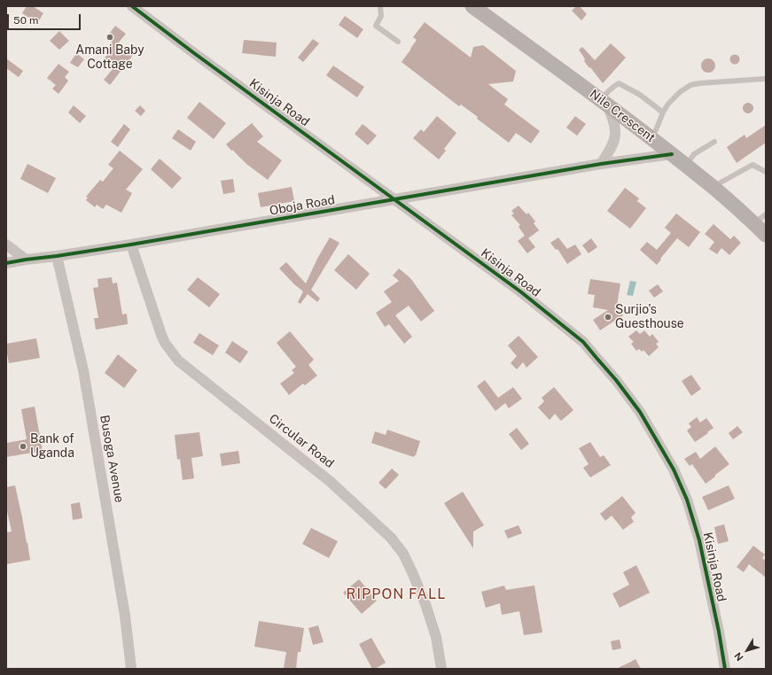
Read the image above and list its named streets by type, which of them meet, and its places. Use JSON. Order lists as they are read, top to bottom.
{
  "streets": {
    "street": [
      "Kisinja Road",
      "Nile Crescent",
      "Oboja Road",
      "Circular Road",
      "Busoga Avenue"
    ]
  },
  "crossings": [
    ["Kisinja Road", "Oboja Road"],
    ["Nile Crescent", "Oboja Road"],
    ["Oboja Road", "Circular Road"],
    ["Oboja Road", "Busoga Avenue"]
  ],
  "districts": ["RIPPON FALL"],
  "places": ["Amani Baby Cottage", "Surjio's Guesthouse", "Bank of Uganda"],
  "scale_bar": "50 m",
  "north": "bottom left"
}
